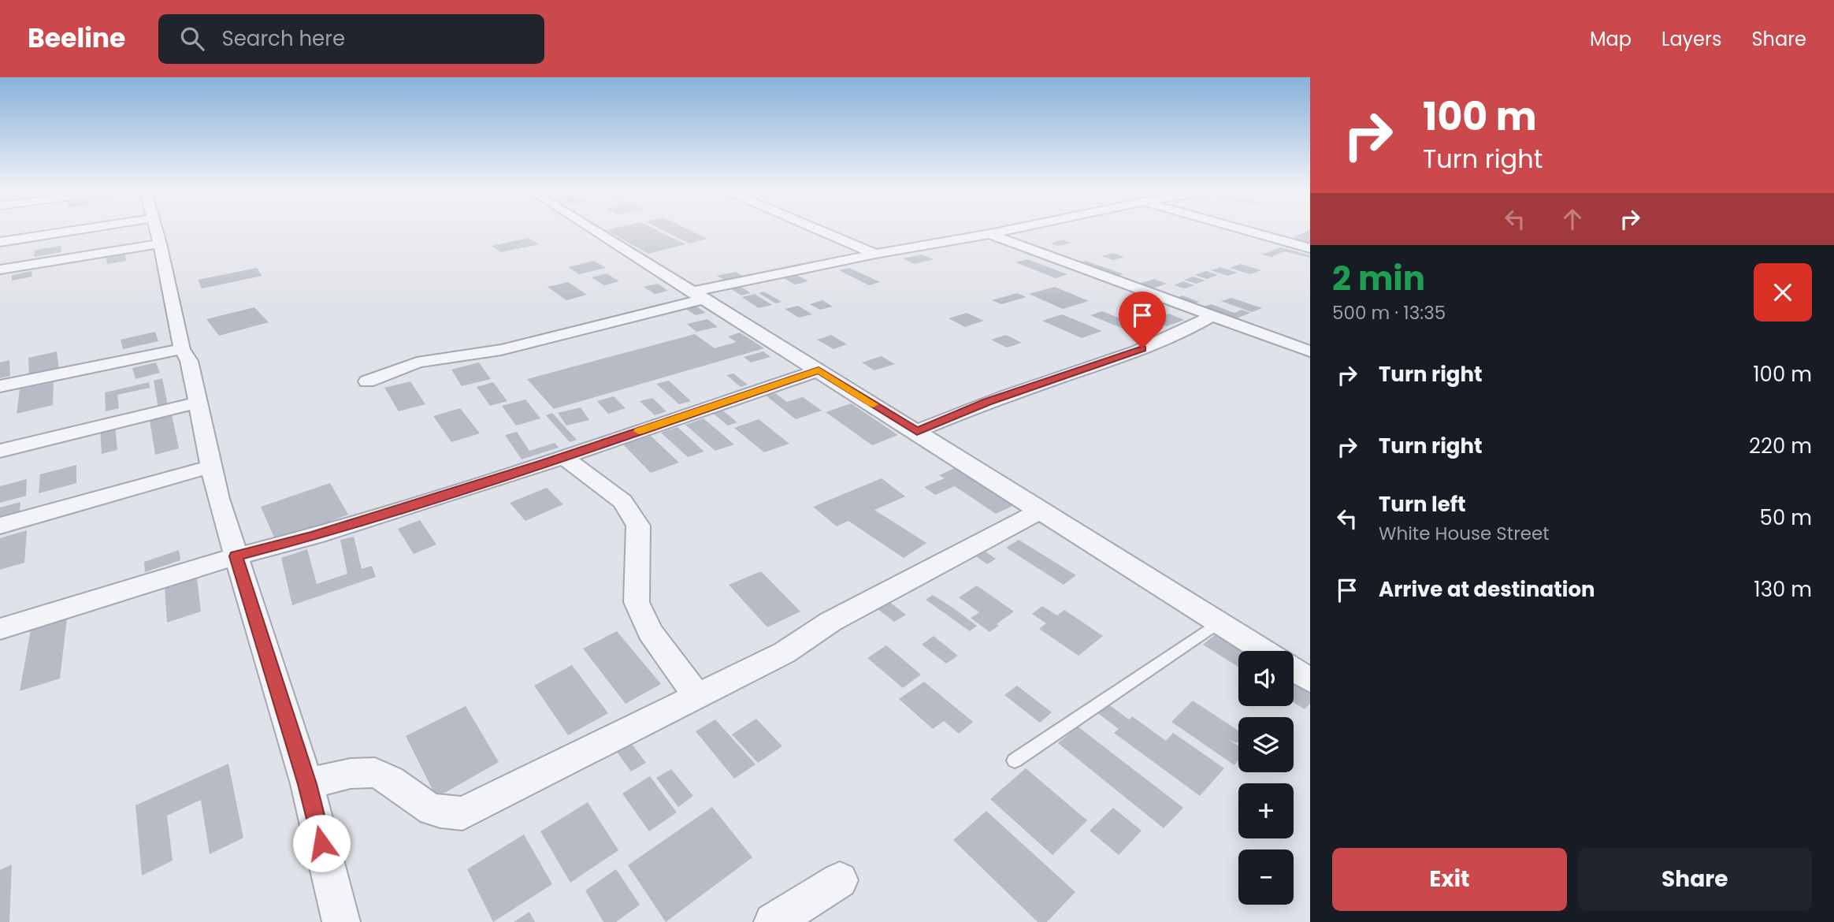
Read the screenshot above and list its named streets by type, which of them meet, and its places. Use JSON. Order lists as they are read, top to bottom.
{
  "page": {
    "header": "Beeline",
    "search": "Search here",
    "nav": ["Map", "Layers", "Share"],
    "turn": ["100 m", "Turn right"],
    "heading": ["2 min", "500 m · 13:35"],
    "list": [
      {
        "name": "Turn right",
        "value": "100 m"
      },
      {
        "name": "Turn right",
        "value": "220 m"
      },
      {
        "name": "Turn left",
        "note": "White House Street",
        "value": "50 m"
      },
      {
        "name": "Arrive at destination",
        "value": "130 m"
      }
    ],
    "map_buttons": ["+", "−"],
    "buttons": ["Exit", "Share"]
  }
}
